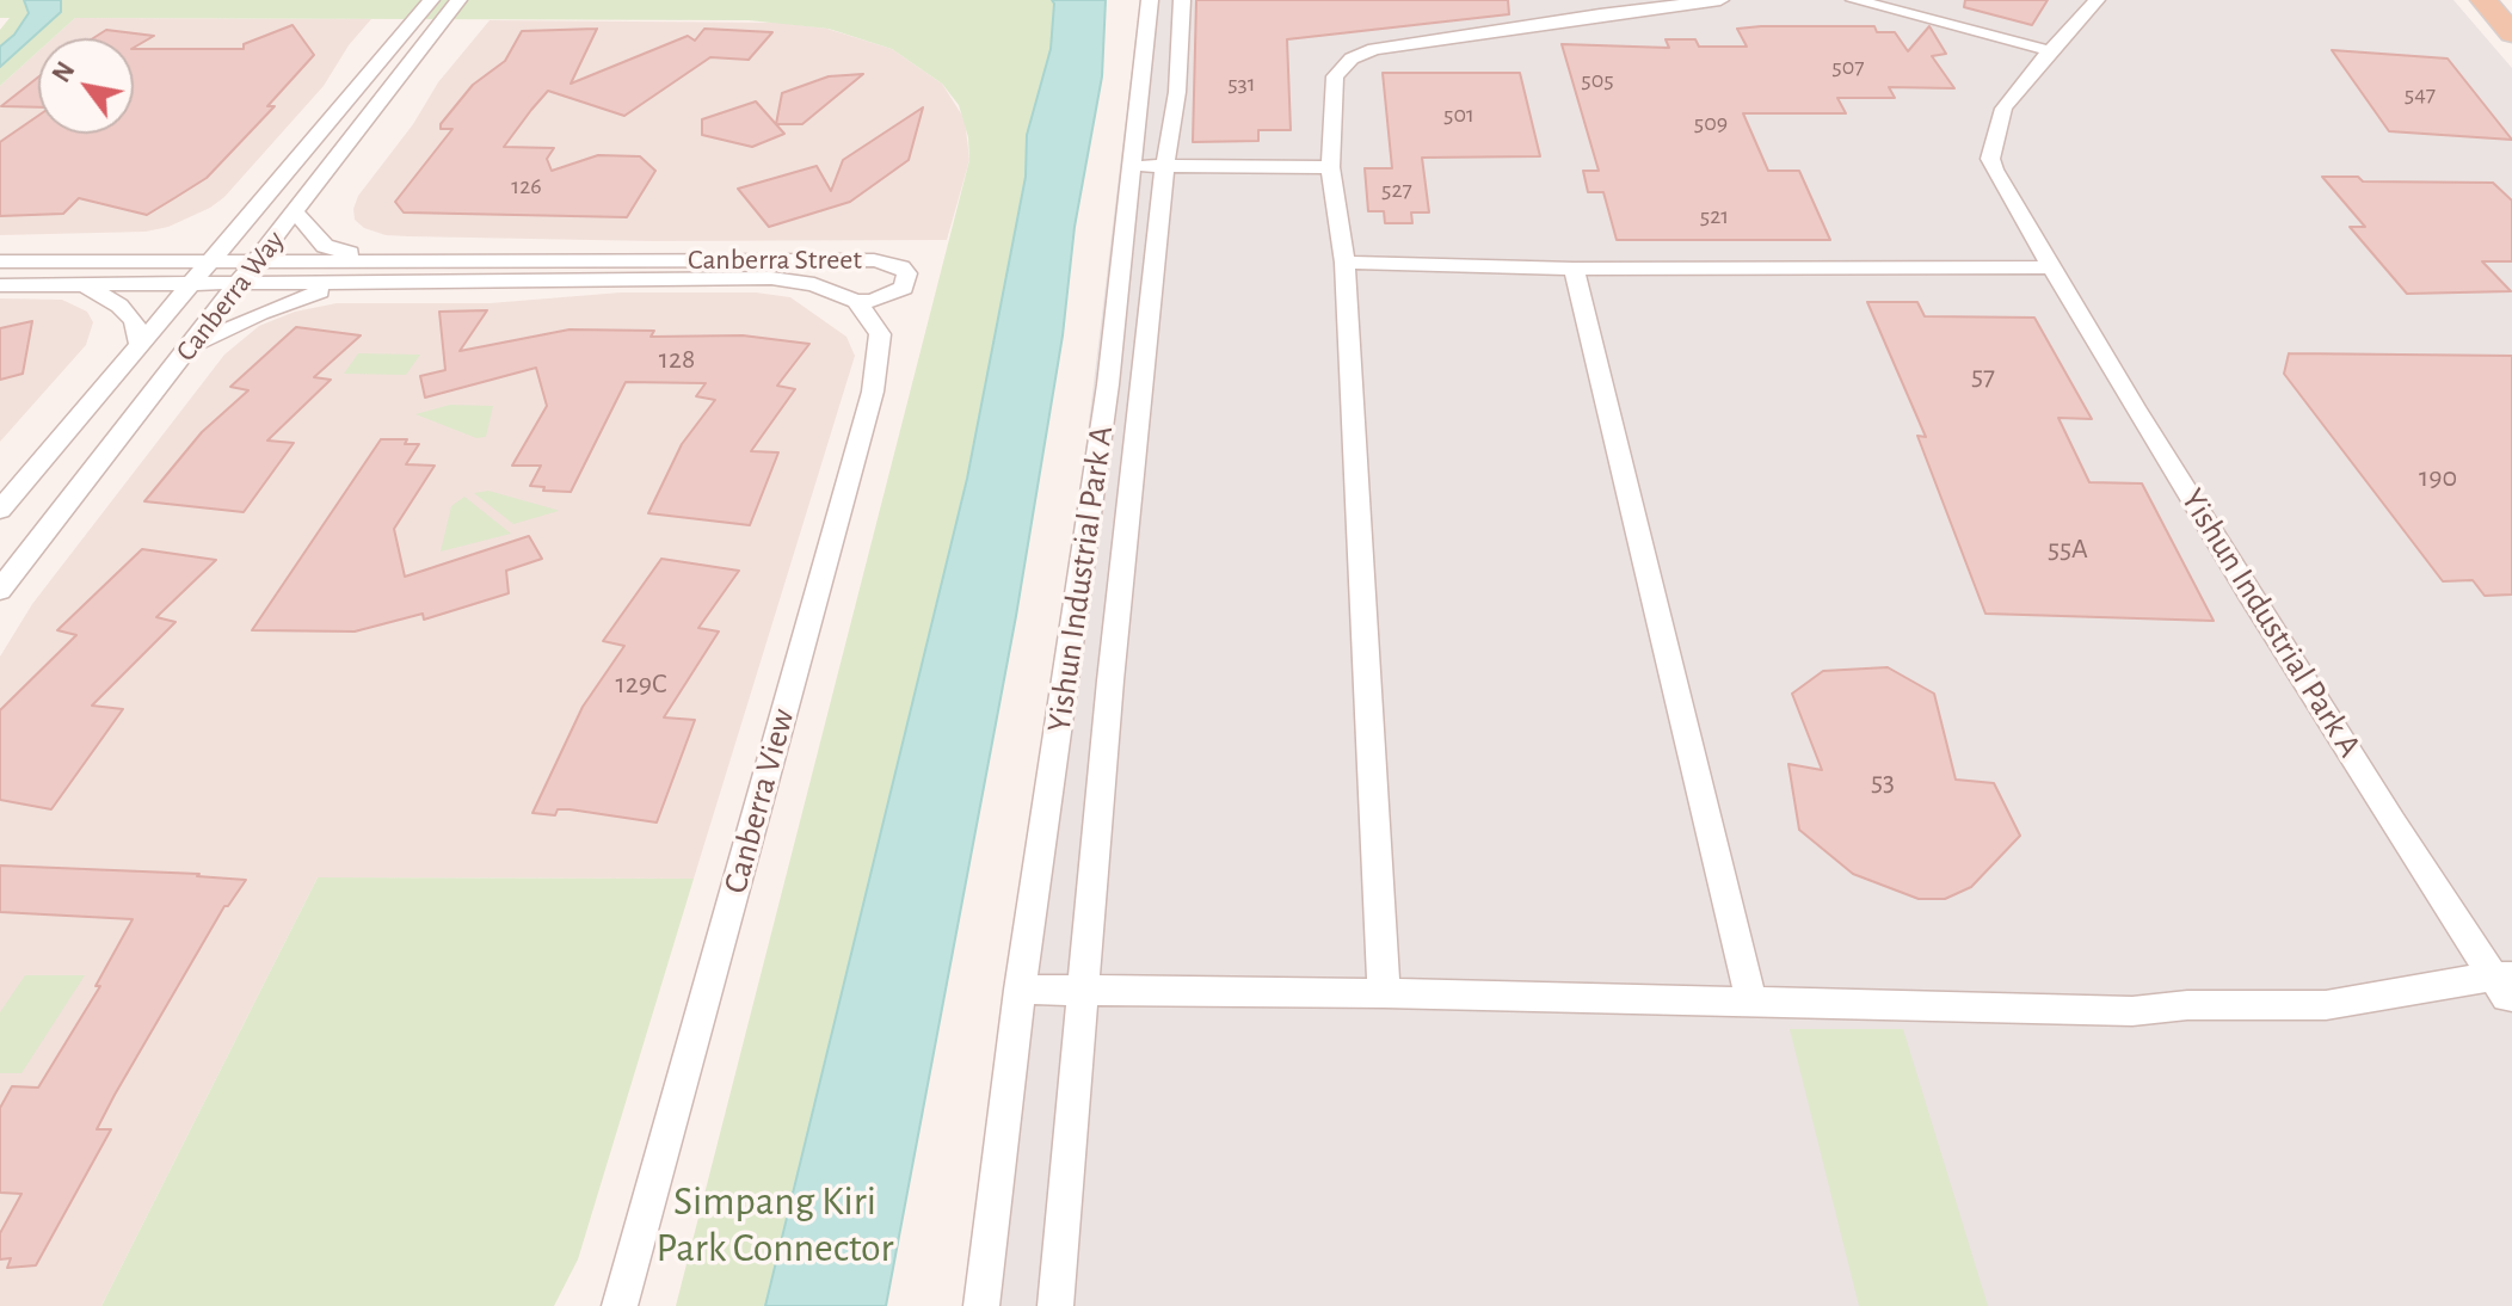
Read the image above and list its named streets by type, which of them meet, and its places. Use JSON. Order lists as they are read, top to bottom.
{
  "streets": {
    "street": [
      "Canberra Street",
      "Canberra Way",
      "Yishun Industrial Park A",
      "Canberra View"
    ]
  },
  "crossings": [
    ["Canberra Street", "Canberra Way"],
    ["Canberra Street", "Canberra View"]
  ],
  "parks": ["Simpang Kiri Park Connector"],
  "house_numbers": [
    "507",
    "505",
    "531",
    "547",
    "501",
    "509",
    "126",
    "527",
    "521",
    "128",
    "57",
    "190",
    "55A",
    "129C",
    "53"
  ],
  "north": "top left"
}
